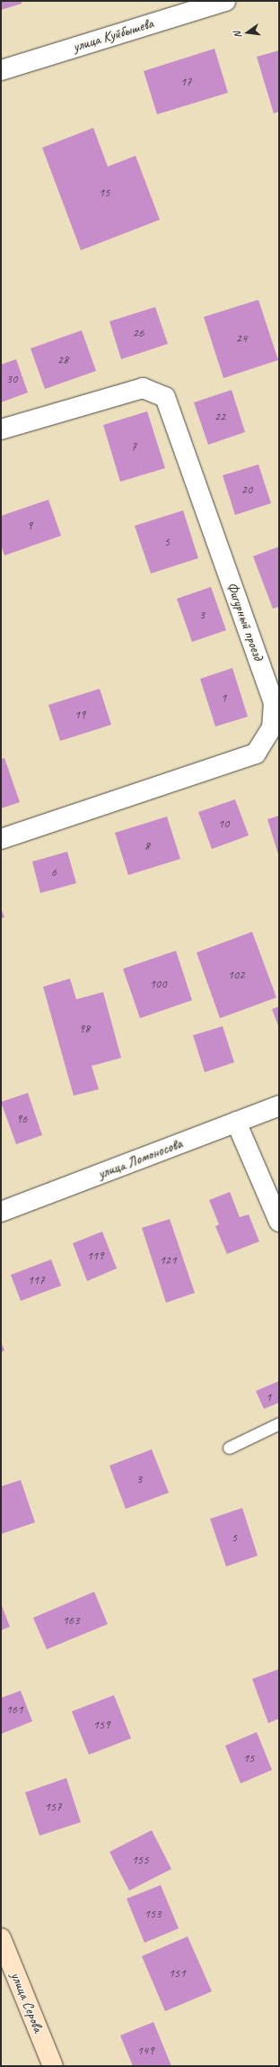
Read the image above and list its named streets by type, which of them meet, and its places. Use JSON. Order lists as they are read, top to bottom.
{
  "streets": {
    "main road": ["улица Серова"],
    "street": ["улица Куйбышева", "Фигурный проезд", "улица Ломоносова"]
  },
  "house_numbers": [
    "17",
    "15",
    "26",
    "24",
    "28",
    "30",
    "22",
    "7",
    "20",
    "9",
    "5",
    "3",
    "1",
    "19",
    "10",
    "8",
    "6",
    "102",
    "100",
    "98",
    "96",
    "119",
    "121",
    "117",
    "1",
    "3",
    "5",
    "163",
    "161",
    "159",
    "15",
    "157",
    "155",
    "153",
    "151",
    "149"
  ],
  "north": "left"
}
